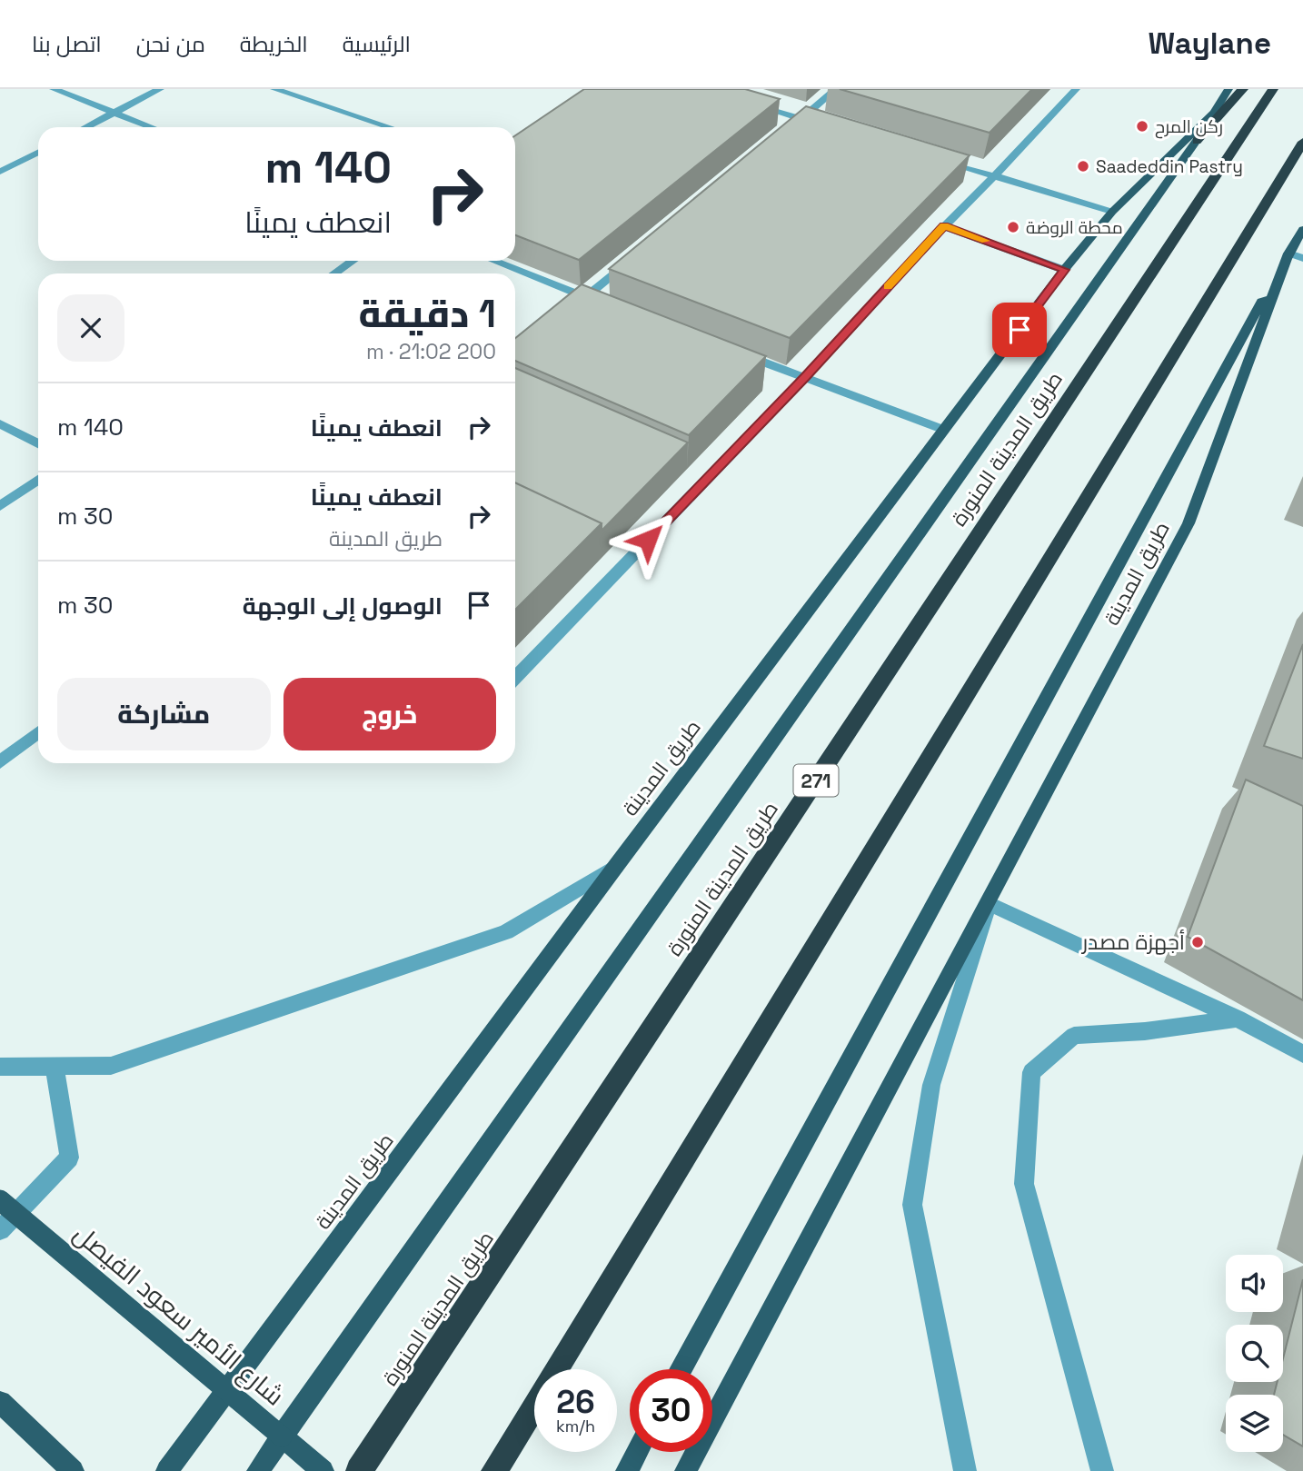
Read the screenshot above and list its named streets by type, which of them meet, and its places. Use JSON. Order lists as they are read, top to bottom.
{
  "streets": {
    "highway": ["طريق المدينة المنورة", "271"],
    "main road": ["طريق المدينة", "شارع الأمير سعود الفيصل"]
  },
  "crossings": [
    ["طريق المدينة", "شارع الأمير سعود الفيصل"]
  ],
  "places": [
    "ركن المرح",
    "Saadeddin Pastry",
    "محطة الروضة",
    "أجهزة مصدر"
  ],
  "page": {
    "header": "Waylane",
    "nav": [
      "الرئيسية",
      "الخريطة",
      "من نحن",
      "اتصل بنا"
    ],
    "turn": ["140 m", "انعطف يمينًا"],
    "heading": ["1 دقيقة", "200 m · 21:02"],
    "list": [
      {
        "name": "انعطف يمينًا",
        "value": "140 m"
      },
      {
        "name": "انعطف يمينًا",
        "note": "طريق المدينة",
        "value": "30 m"
      },
      {
        "name": "الوصول إلى الوجهة",
        "value": "30 m"
      }
    ],
    "buttons": ["خروج", "مشاركة"],
    "speed": "26 km/h",
    "limit": "30"
  }
}
